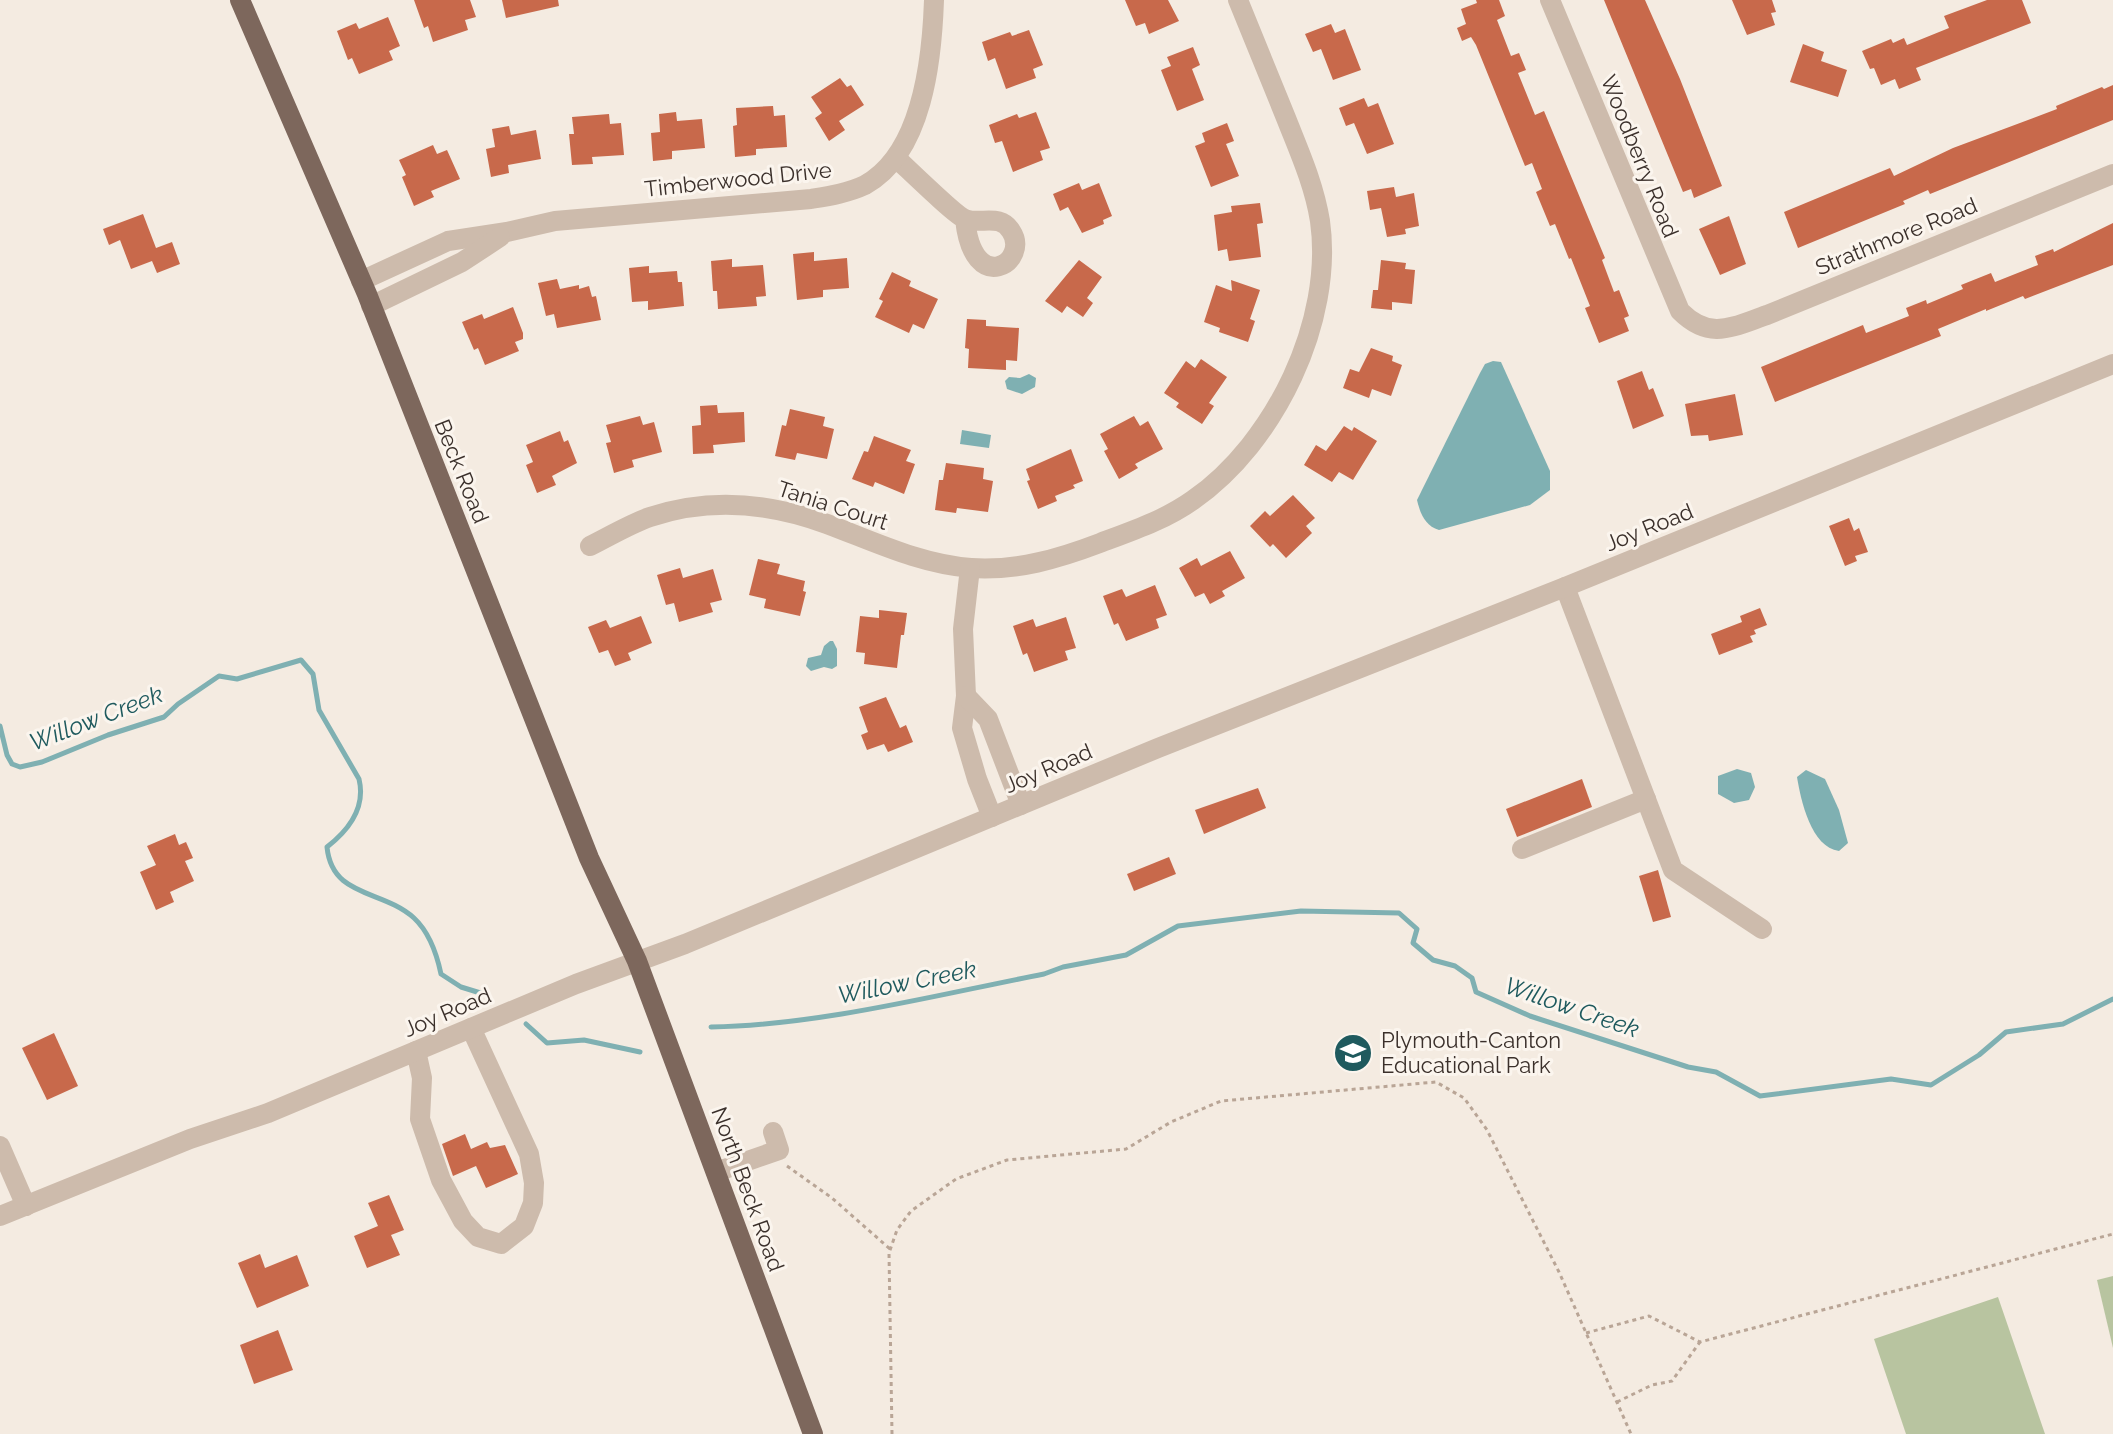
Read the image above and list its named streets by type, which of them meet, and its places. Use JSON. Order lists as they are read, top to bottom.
{
  "streets": {
    "main road": ["Beck Road", "North Beck Road"],
    "street": [
      "Woodberry Road",
      "Timberwood Drive",
      "Strathmore Road",
      "Tania Court",
      "Joy Road"
    ]
  },
  "crossings": [
    ["Woodberry Road", "Strathmore Road"],
    ["Timberwood Drive", "Beck Road"],
    ["Beck Road", "Joy Road"],
    ["Beck Road", "North Beck Road"],
    ["Joy Road", "North Beck Road"]
  ],
  "water": ["Willow Creek"],
  "places": {
    "school or university": ["Plymouth-Canton Educational Park"]
  }
}
